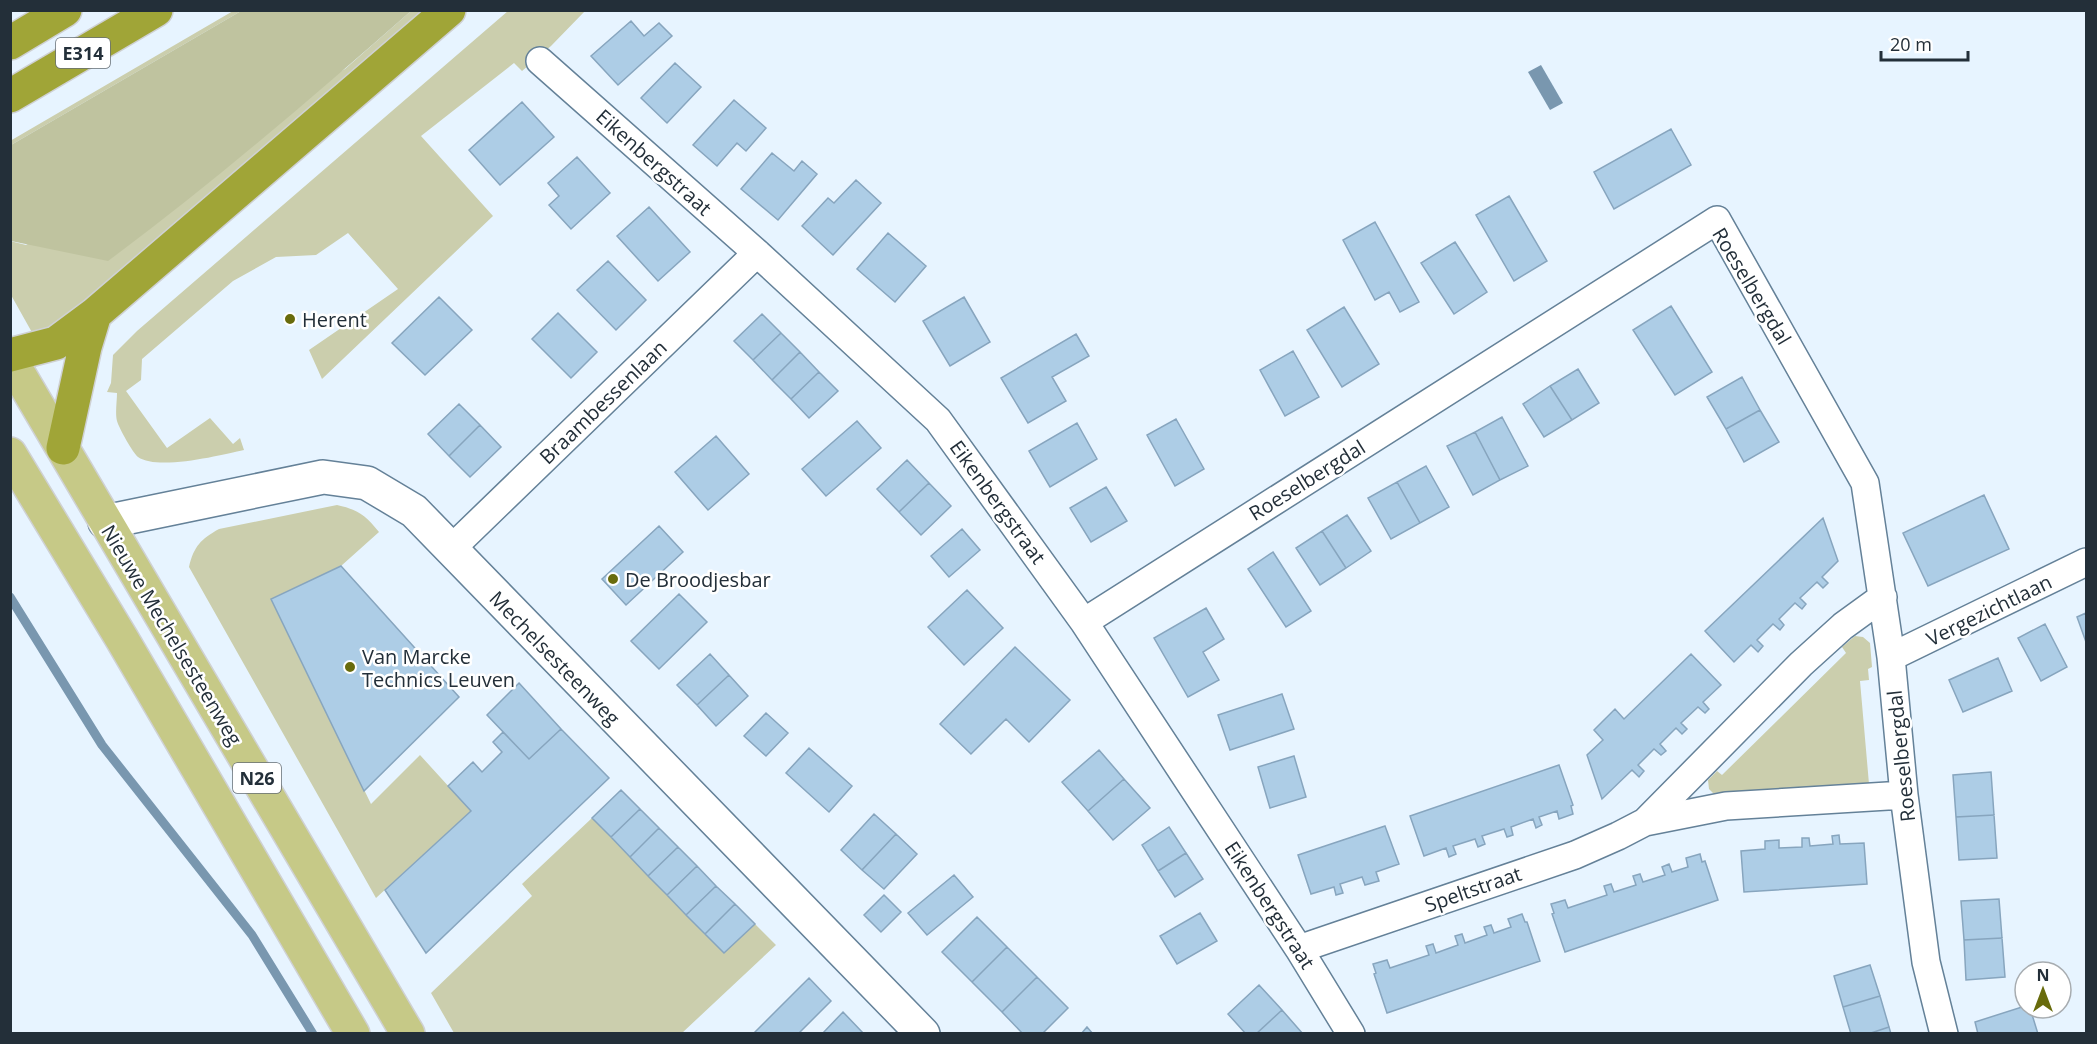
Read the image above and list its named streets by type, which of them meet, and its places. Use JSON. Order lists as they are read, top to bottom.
{
  "streets": {
    "highway": ["E314"],
    "main road": ["Nieuwe Mechelsesteenweg", "N26"],
    "street": [
      "Eikenbergstraat",
      "Roeselbergdal",
      "Braambessenlaan",
      "Vergezichtlaan",
      "Mechelsesteenweg",
      "Speltstraat"
    ]
  },
  "crossings": [
    ["Eikenbergstraat", "Roeselbergdal"],
    ["Eikenbergstraat", "Braambessenlaan"],
    ["Eikenbergstraat", "Speltstraat"],
    ["Roeselbergdal", "Vergezichtlaan"],
    ["Roeselbergdal", "Speltstraat"],
    ["Braambessenlaan", "Mechelsesteenweg"],
    ["Nieuwe Mechelsesteenweg", "Mechelsesteenweg"]
  ],
  "places": ["Herent", "De Broodjesbar", "Van Marcke Technics Leuven"],
  "scale_bar": "20 m",
  "north": "top"
}
